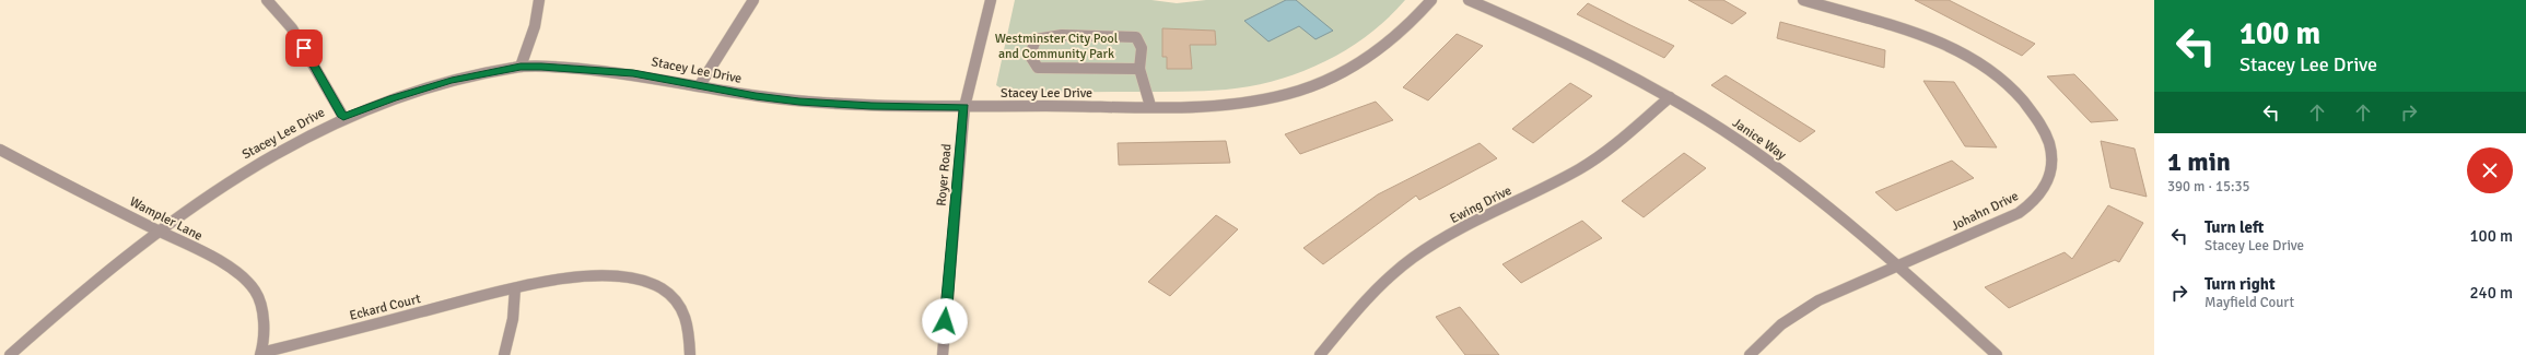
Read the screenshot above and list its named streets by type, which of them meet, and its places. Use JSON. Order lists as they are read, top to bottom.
{
  "streets": {
    "street": [
      "Stacey Lee Drive",
      "Janice Way",
      "Royer Road",
      "Ewing Drive",
      "Johahn Drive",
      "Wampler Lane",
      "Eckard Court"
    ]
  },
  "crossings": [
    ["Stacey Lee Drive", "Royer Road"],
    ["Stacey Lee Drive", "Wampler Lane"],
    ["Janice Way", "Ewing Drive"],
    ["Janice Way", "Johahn Drive"],
    ["Wampler Lane", "Eckard Court"]
  ],
  "parks": ["Westminster City Pool and Community Park"],
  "page": {
    "turn": ["100 m", "Stacey Lee Drive"],
    "heading": ["1 min", "390 m · 15:35"],
    "list": [
      {
        "name": "Turn left",
        "note": "Stacey Lee Drive",
        "value": "100 m"
      },
      {
        "name": "Turn right",
        "note": "Mayfield Court",
        "value": "240 m"
      }
    ]
  }
}
